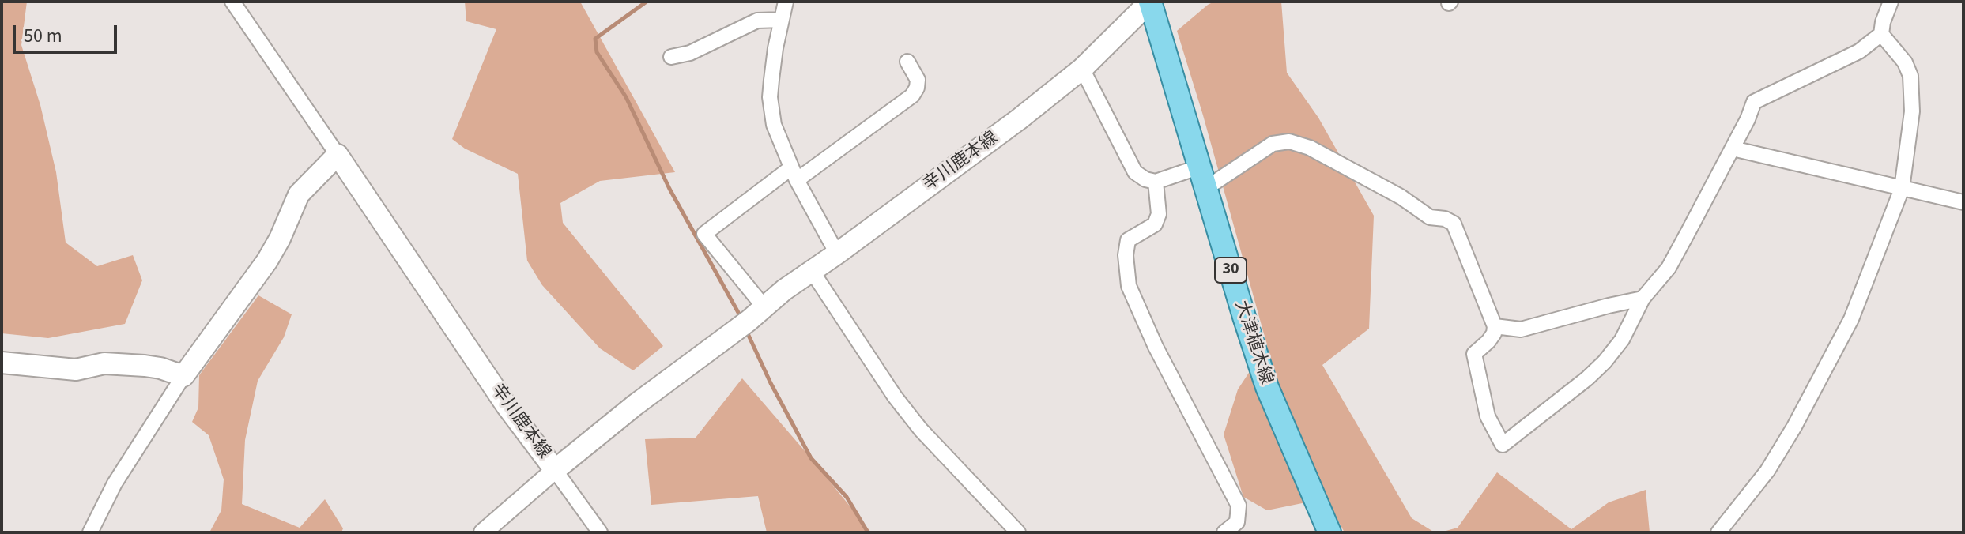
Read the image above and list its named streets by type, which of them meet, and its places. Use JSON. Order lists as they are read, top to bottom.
{
  "streets": {
    "main road": ["辛川鹿本線", "30", "大津植木線"]
  },
  "crossings": [
    ["辛川鹿本線", "大津植木線"]
  ],
  "scale_bar": "50 m"
}
